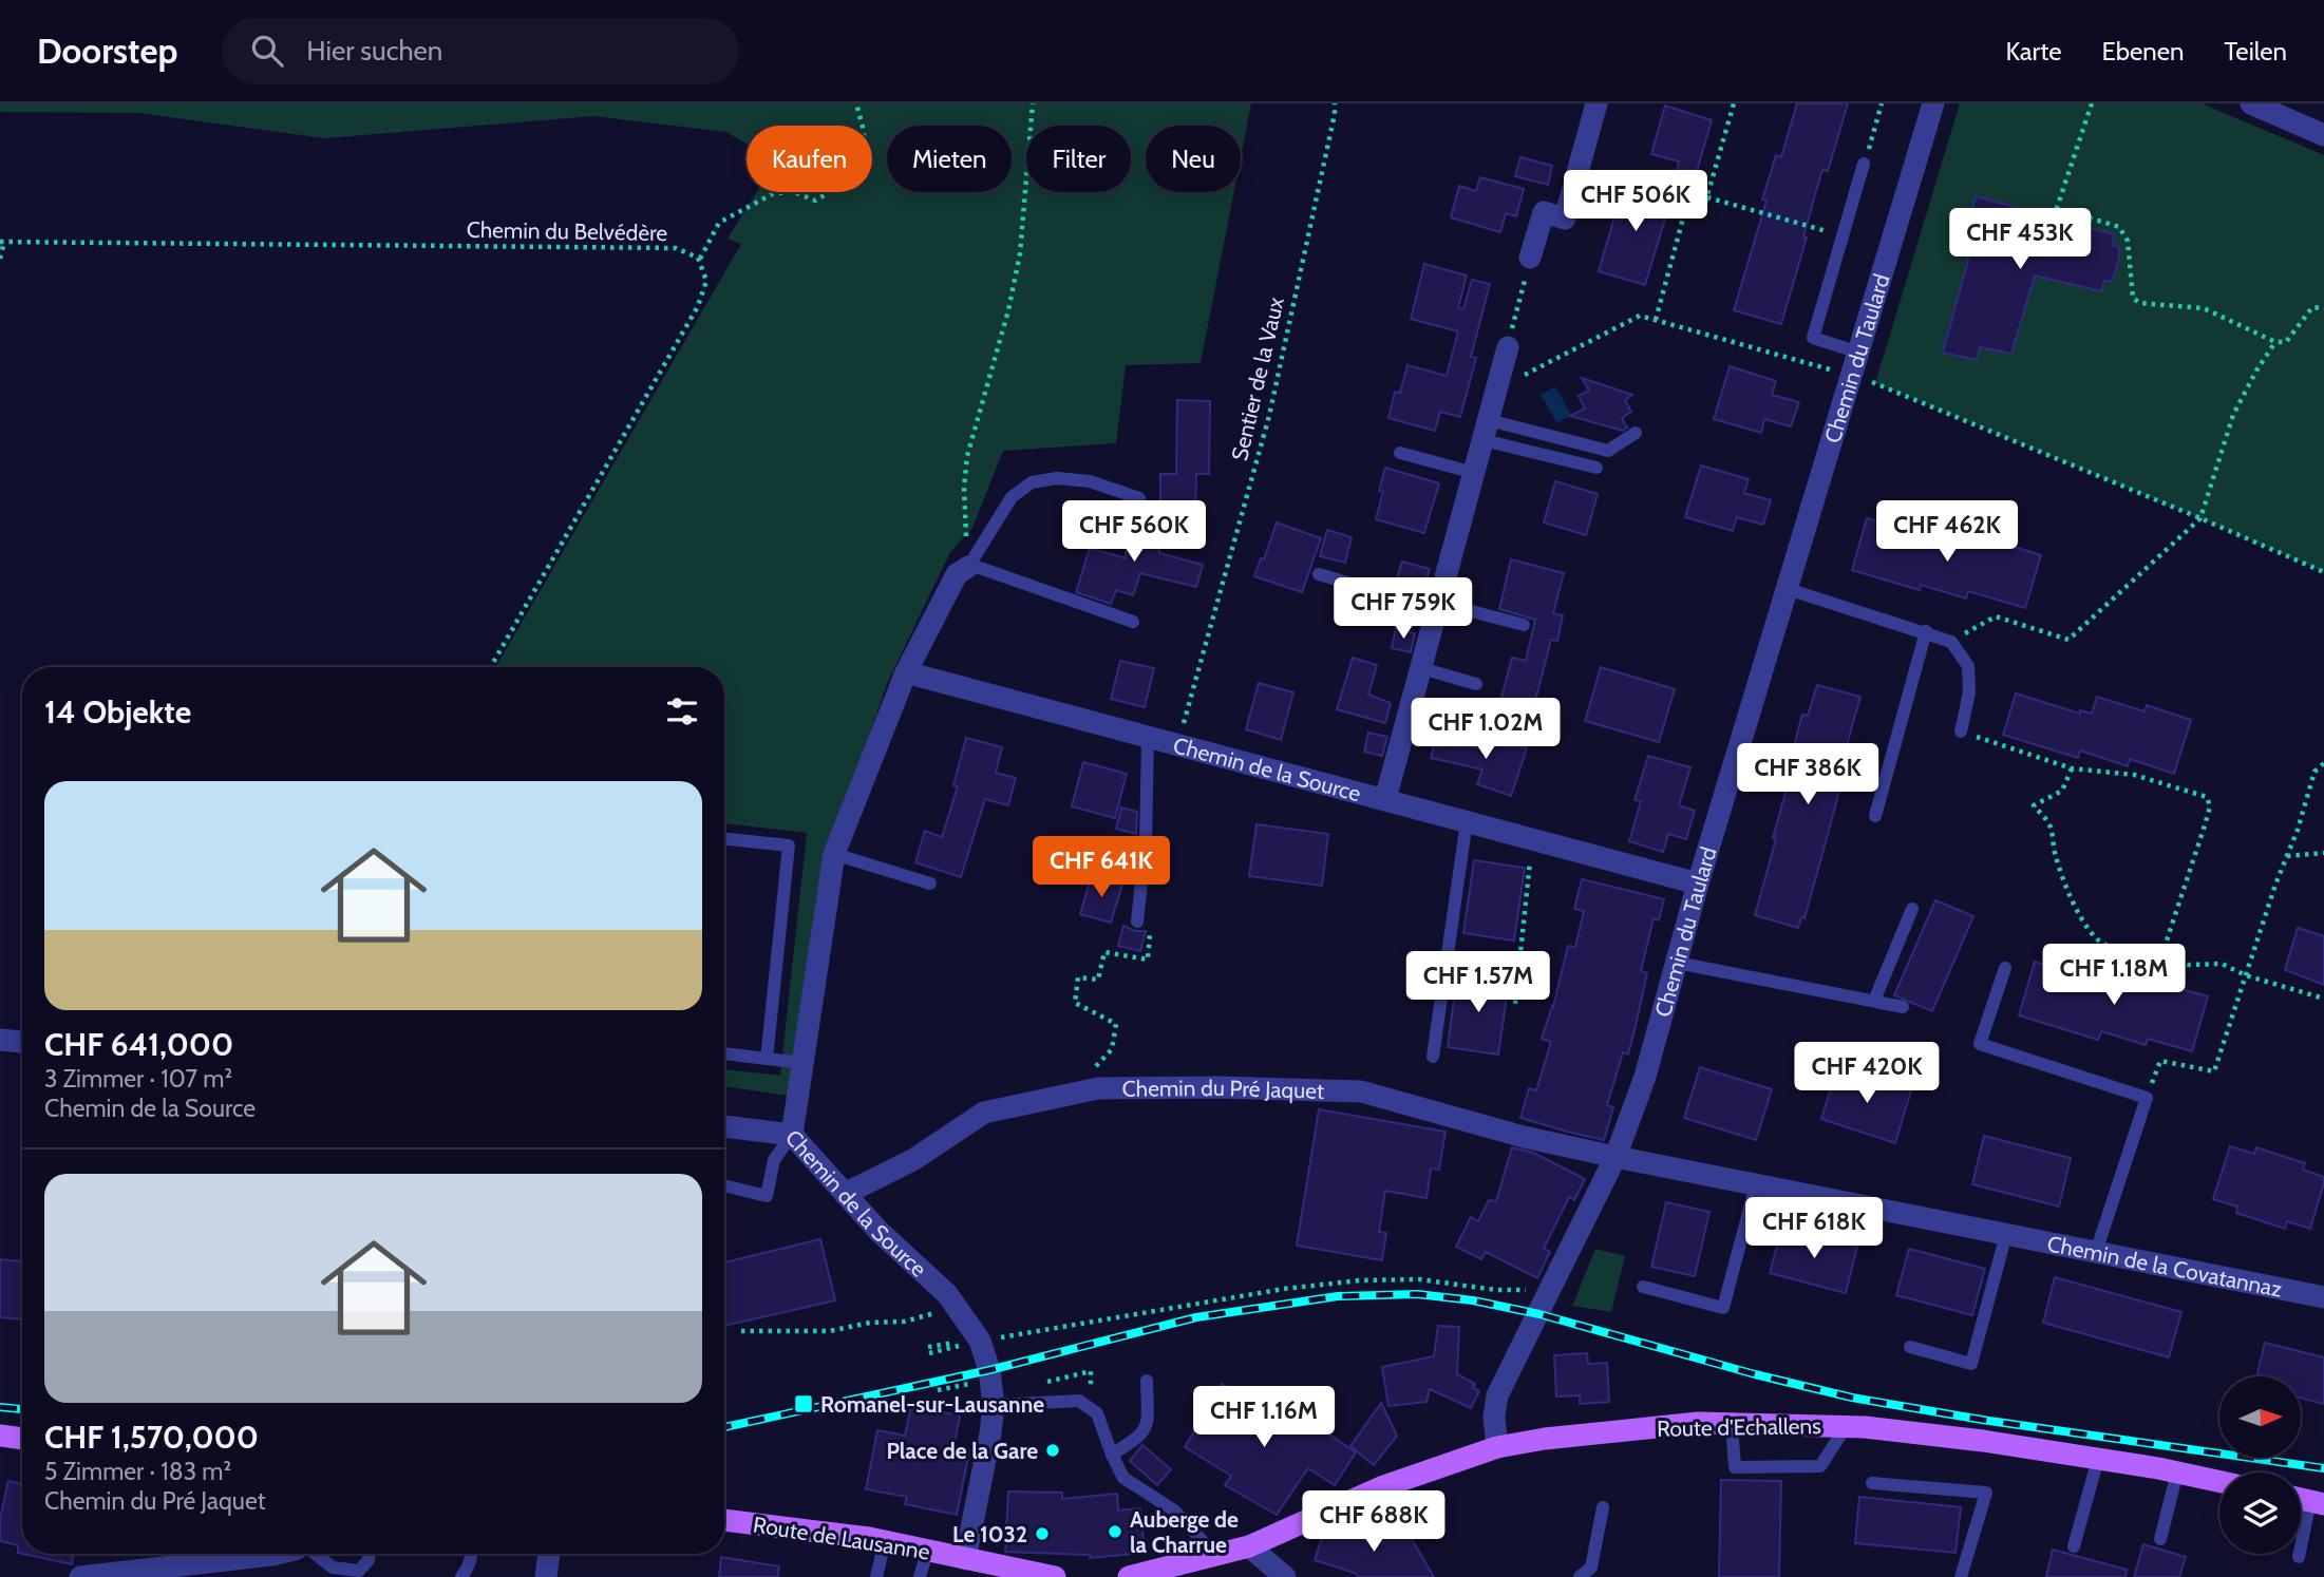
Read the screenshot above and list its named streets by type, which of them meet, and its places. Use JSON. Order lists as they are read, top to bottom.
{
  "streets": {
    "main road": ["Route d'Echallens", "Route de Lausanne"],
    "street": [
      "Chemin du Taulard",
      "Chemin de la Source",
      "Chemin du Pré Jaquet",
      "Chemin de la Covatannaz"
    ],
    "path": ["Chemin du Belvédère", "Sentier de la Vaux"]
  },
  "crossings": [
    ["Chemin du Taulard", "Chemin de la Source"],
    ["Chemin du Taulard", "Chemin du Pré Jaquet"],
    ["Chemin du Taulard", "Chemin de la Covatannaz"],
    ["Chemin du Taulard", "Route d'Echallens"],
    ["Sentier de la Vaux", "Chemin de la Source"],
    ["Chemin de la Source", "Chemin du Pré Jaquet"],
    ["Chemin du Pré Jaquet", "Chemin de la Covatannaz"]
  ],
  "places": {
    "transit": ["Romanel-sur-Lausanne"],
    "other": ["Place de la Gare", "Auberge de la Charrue", "Le 1032"]
  },
  "north": "right",
  "page": {
    "header": "Doorstep",
    "search": "Hier suchen",
    "nav": ["Karte", "Ebenen", "Teilen"],
    "chip": [
      "Kaufen",
      "Mieten",
      "Filter",
      "Neu"
    ],
    "price": [
      "CHF 506K",
      "CHF 453K",
      "CHF 560K",
      "CHF 462K",
      "CHF 759K",
      "CHF 1.02M",
      "CHF 386K",
      "CHF 641K",
      "CHF 1.18M",
      "CHF 1.57M",
      "CHF 420K",
      "CHF 618K",
      "CHF 1.16M",
      "CHF 688K"
    ],
    "heading": "14 Objekte",
    "list": [
      {
        "name": "CHF 641,000",
        "note": "3 Zimmer · 107 m² · Chemin de la Source"
      },
      {
        "name": "CHF 1,570,000",
        "note": "5 Zimmer · 183 m² · Chemin du Pré Jaquet"
      }
    ]
  }
}
